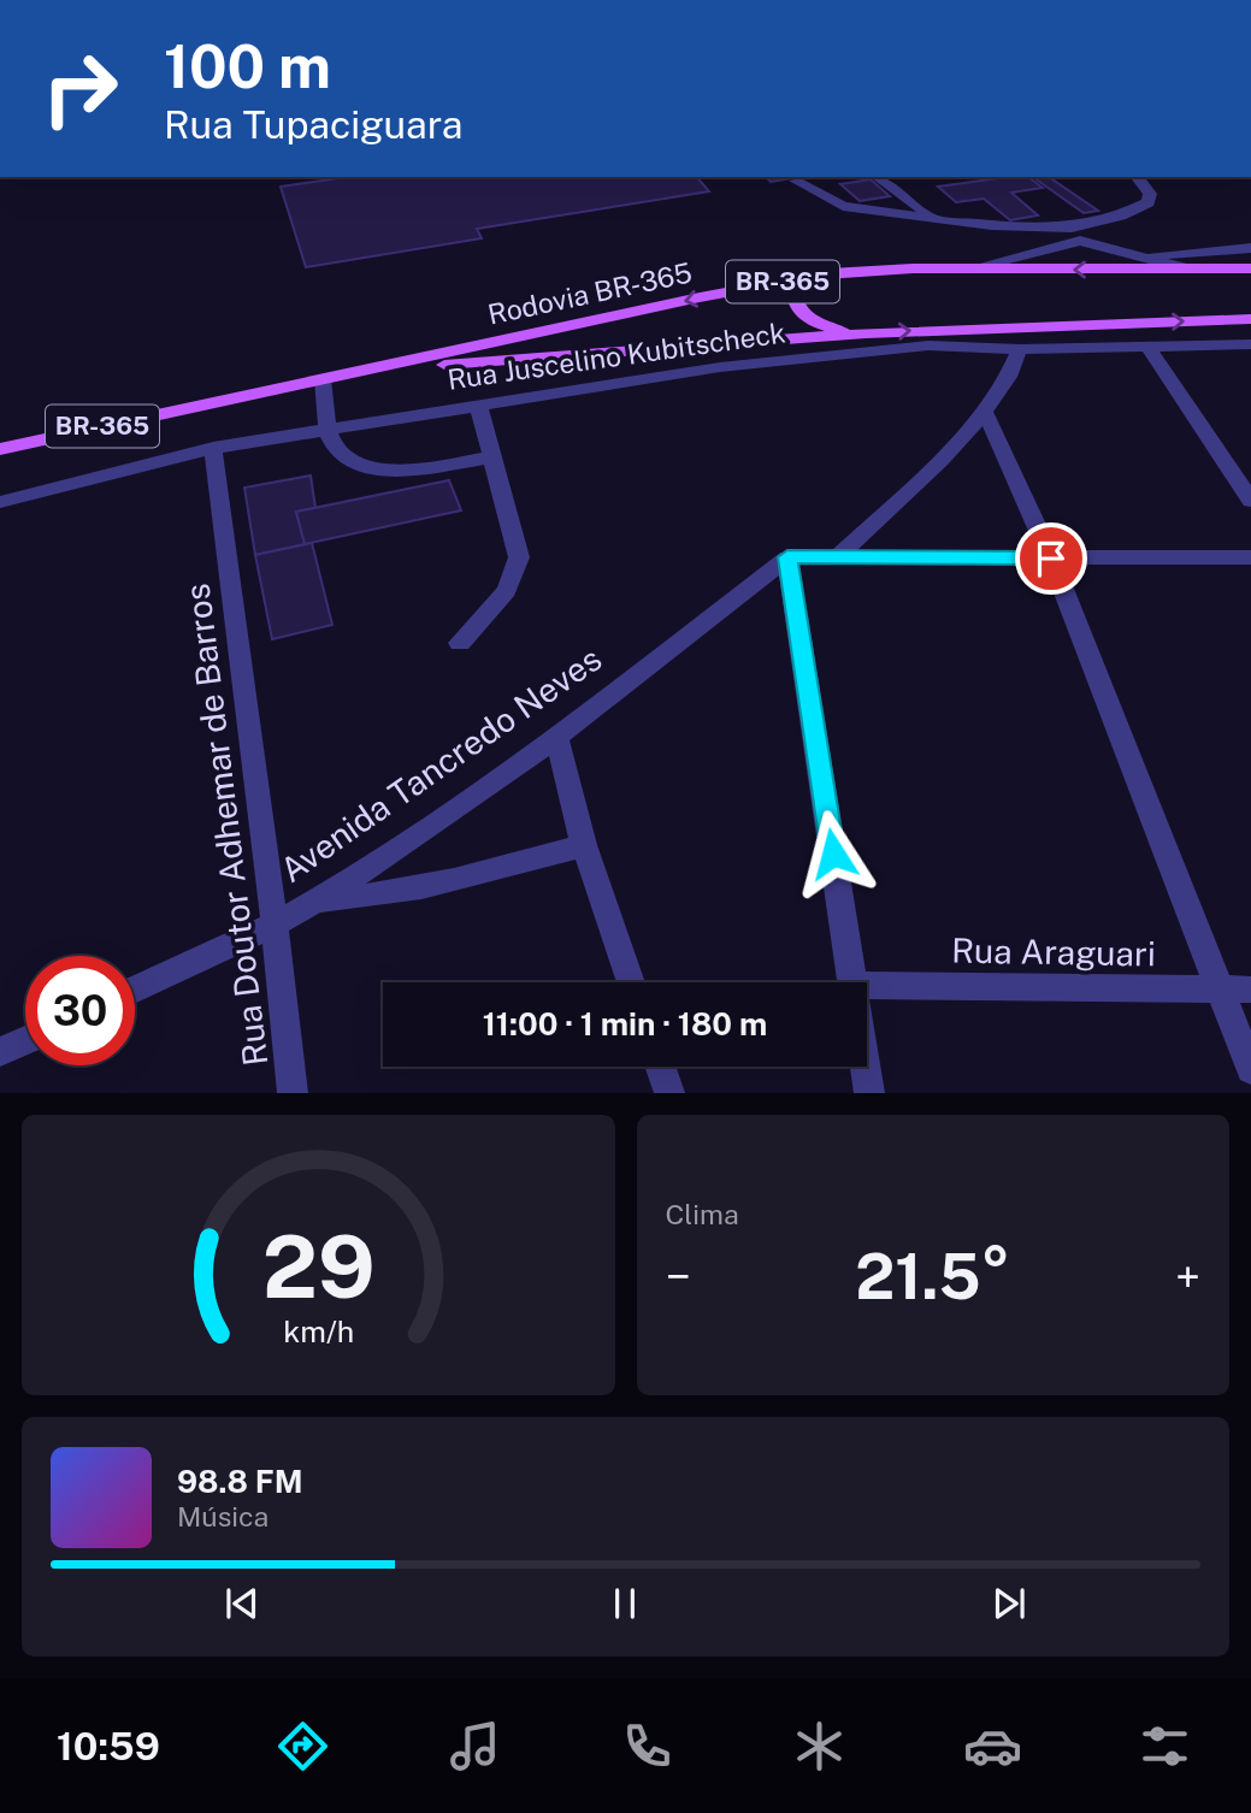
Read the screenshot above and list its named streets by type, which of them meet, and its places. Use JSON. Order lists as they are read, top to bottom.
{
  "streets": {
    "main road": ["BR-365", "Rodovia BR-365"],
    "street": [
      "Rua Juscelino Kubitscheck",
      "Avenida Tancredo Neves",
      "Rua Doutor Adhemar de Barros",
      "Rua Araguari"
    ]
  },
  "crossings": [
    ["BR-365", "Rodovia BR-365"],
    ["Rua Juscelino Kubitscheck", "Rua Doutor Adhemar de Barros"],
    ["Avenida Tancredo Neves", "Rua Doutor Adhemar de Barros"]
  ],
  "page": {
    "turn": ["100 m", "Rua Tupaciguara"],
    "limit": "30",
    "trip": "11:00 · 1 min · 180 m",
    "tile": "Clima",
    "heat": ["−", "21.5°", "+"],
    "song": ["98.8 FM", "Música"],
    "tabs": "10:59",
    "gauge": ["29", "km/h"]
  }
}
